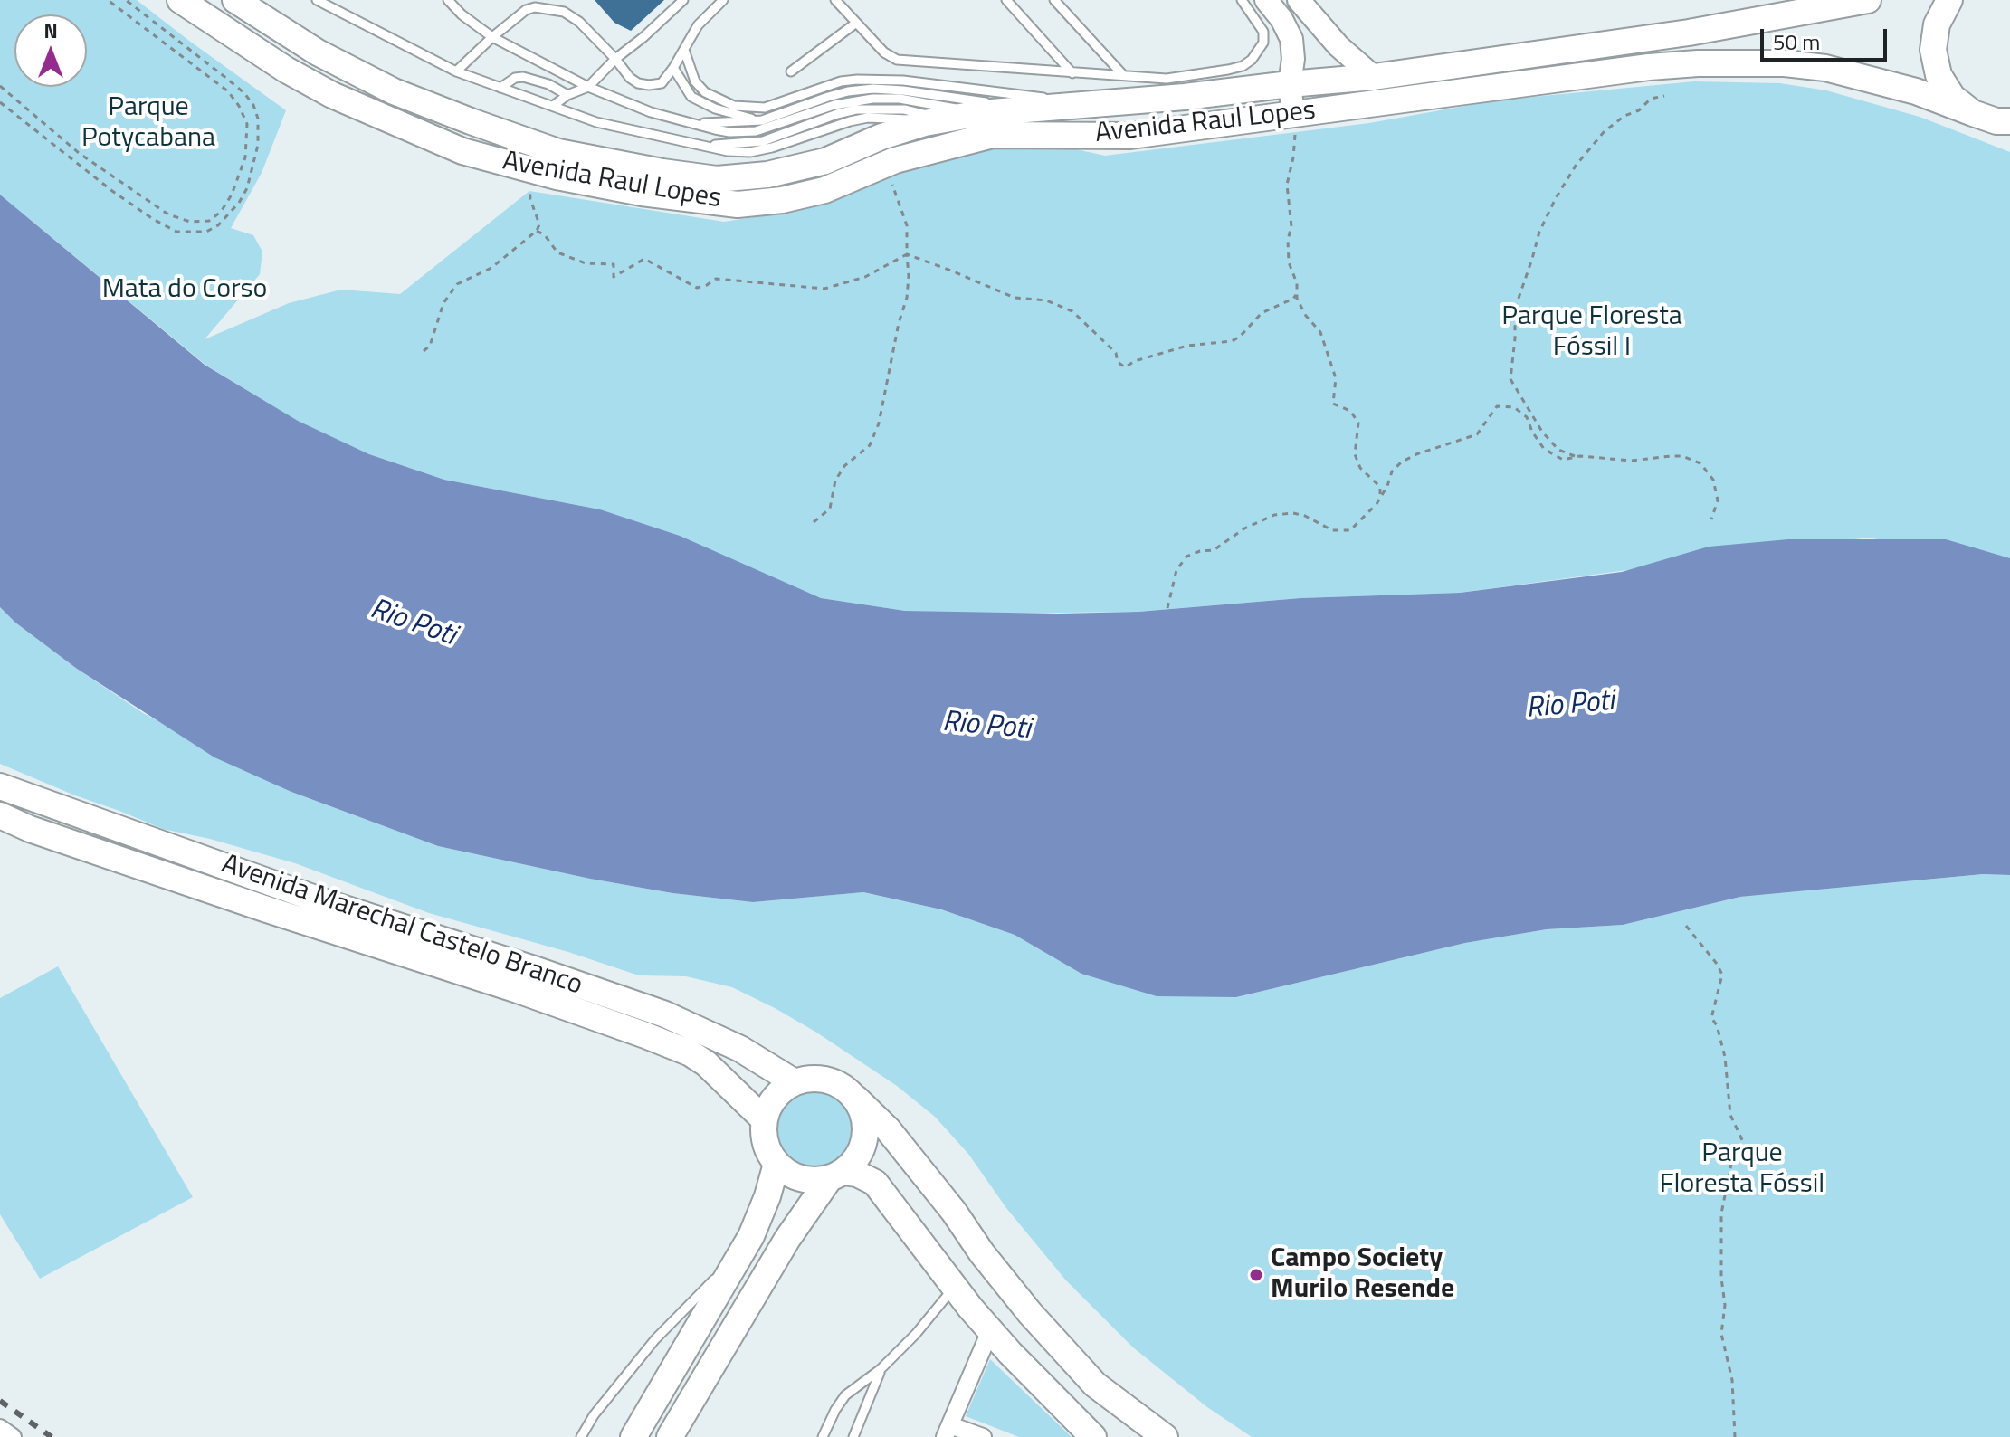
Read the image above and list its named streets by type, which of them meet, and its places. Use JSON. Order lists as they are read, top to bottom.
{
  "streets": {
    "main road": ["Avenida Raul Lopes", "Avenida Marechal Castelo Branco"]
  },
  "water": ["Rio Poti"],
  "parks": [
    "Parque Potycabana",
    "Mata do Corso",
    "Parque Floresta Fóssil I",
    "Parque Floresta Fóssil"
  ],
  "places": ["Campo Society Murilo Resende"],
  "scale_bar": "50 m",
  "north": "top"
}
